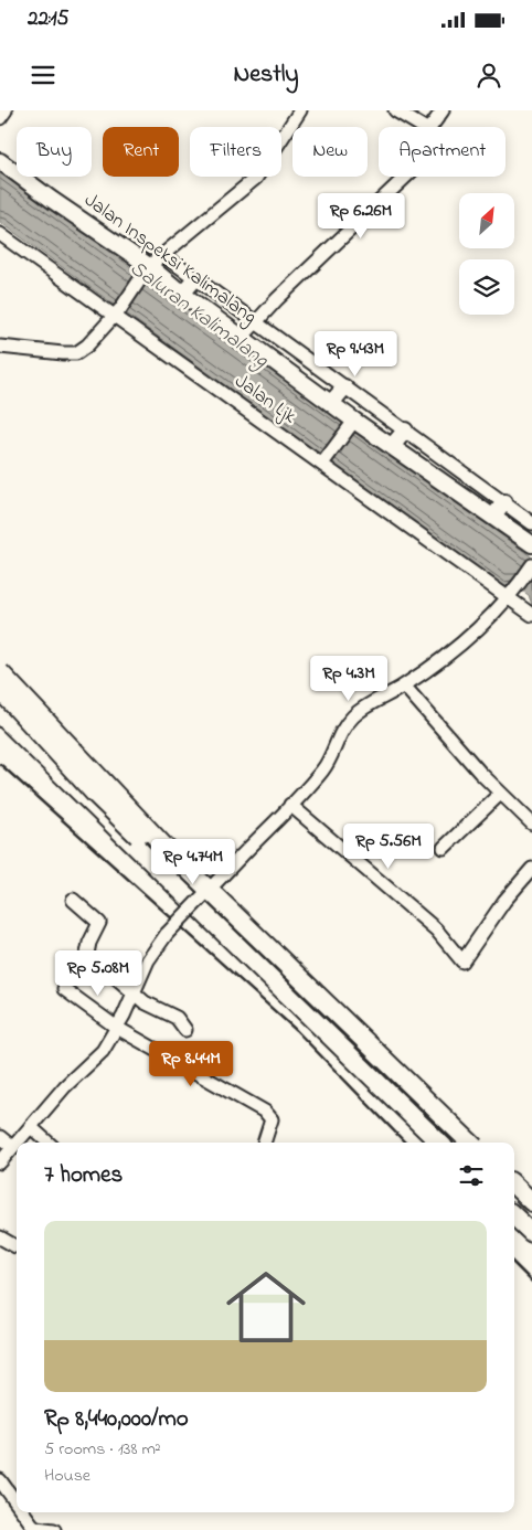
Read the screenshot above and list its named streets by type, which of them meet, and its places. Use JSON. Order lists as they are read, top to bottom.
{
  "streets": {
    "main road": ["Jalan Inspeksi Kalimalang"],
    "street": ["Jalan Ljk"]
  },
  "water": ["Saluran Kalimalang"],
  "north": "top right",
  "page": {
    "status": "22:15",
    "header": "Nestly",
    "chip": [
      "Buy",
      "Rent",
      "Filters",
      "New",
      "Apartment"
    ],
    "price": [
      "Rp 6.26M",
      "Rp 9.43M",
      "Rp 4.3M",
      "Rp 5.56M",
      "Rp 4.74M",
      "Rp 5.08M",
      "Rp 8.44M"
    ],
    "heading": "7 homes",
    "list": [
      {
        "name": "Rp 8,440,000/mo",
        "note": "5 rooms · 138 m² · House"
      }
    ]
  }
}
